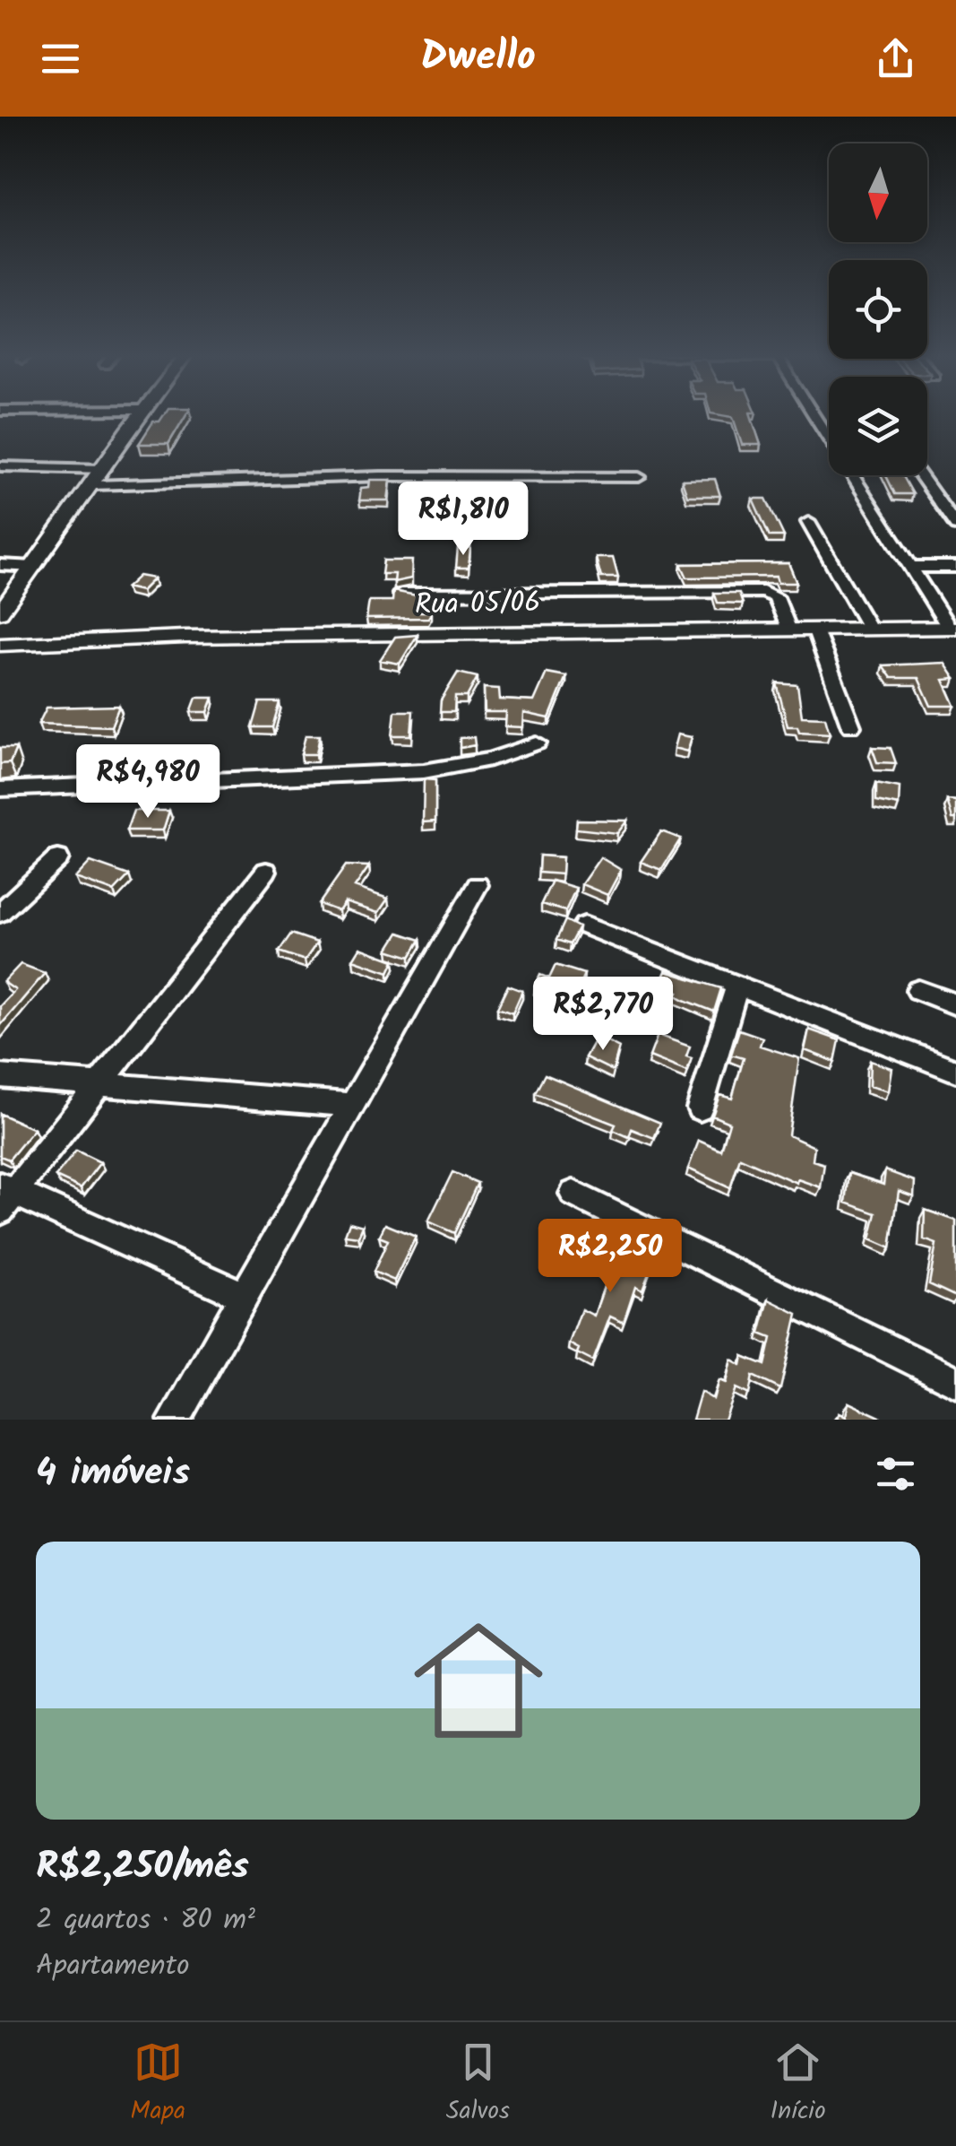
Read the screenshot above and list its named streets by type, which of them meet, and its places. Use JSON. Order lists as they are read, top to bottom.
{
  "streets": {
    "street": ["Rua 05/06"]
  },
  "north": "bottom",
  "page": {
    "header": "Dwello",
    "price": [
      "R$1,810",
      "R$4,980",
      "R$2,770",
      "R$2,250"
    ],
    "heading": "4 imóveis",
    "list": [
      {
        "name": "R$2,250/mês",
        "note": "2 quartos · 80 m² · Apartamento"
      }
    ],
    "tabs": ["Mapa", "Salvos", "Início"]
  }
}
